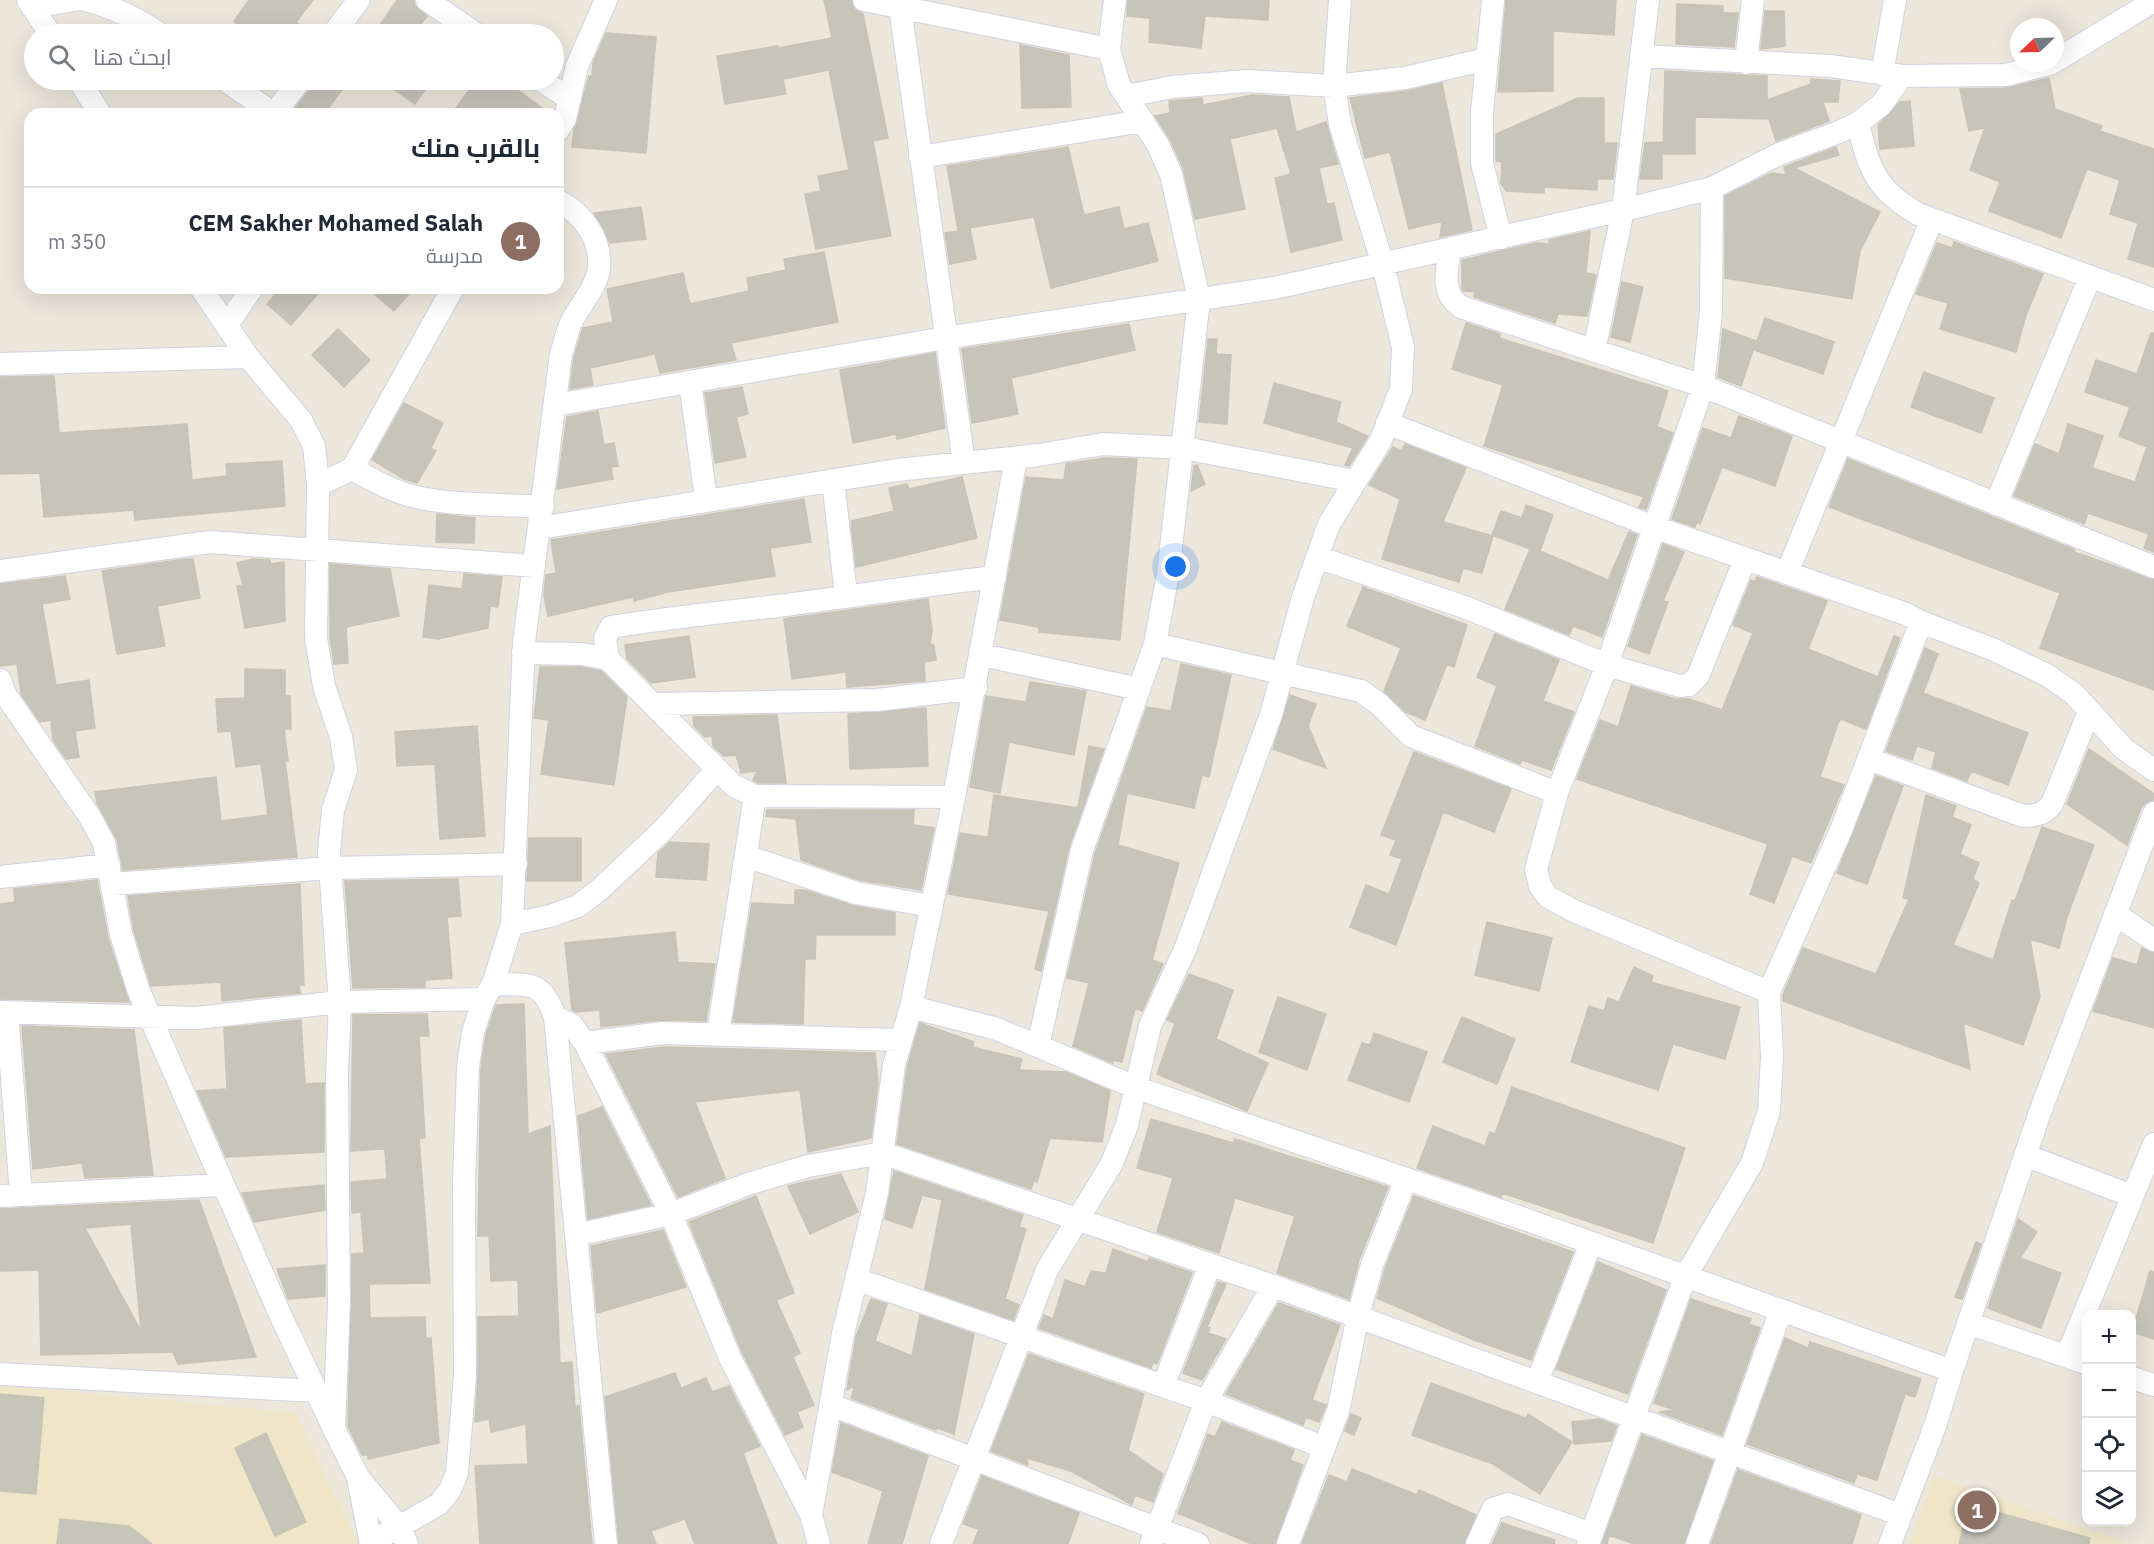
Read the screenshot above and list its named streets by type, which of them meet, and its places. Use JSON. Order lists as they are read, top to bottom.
{
  "north": "bottom left",
  "page": {
    "search": "ابحث هنا",
    "heading": "بالقرب منك",
    "list": [
      {
        "mark": "1",
        "name": "CEM Sakher Mohamed Salah",
        "note": "مدرسة",
        "value": "350 m"
      }
    ],
    "map_buttons": ["+", "−"],
    "pins": "1"
  }
}
